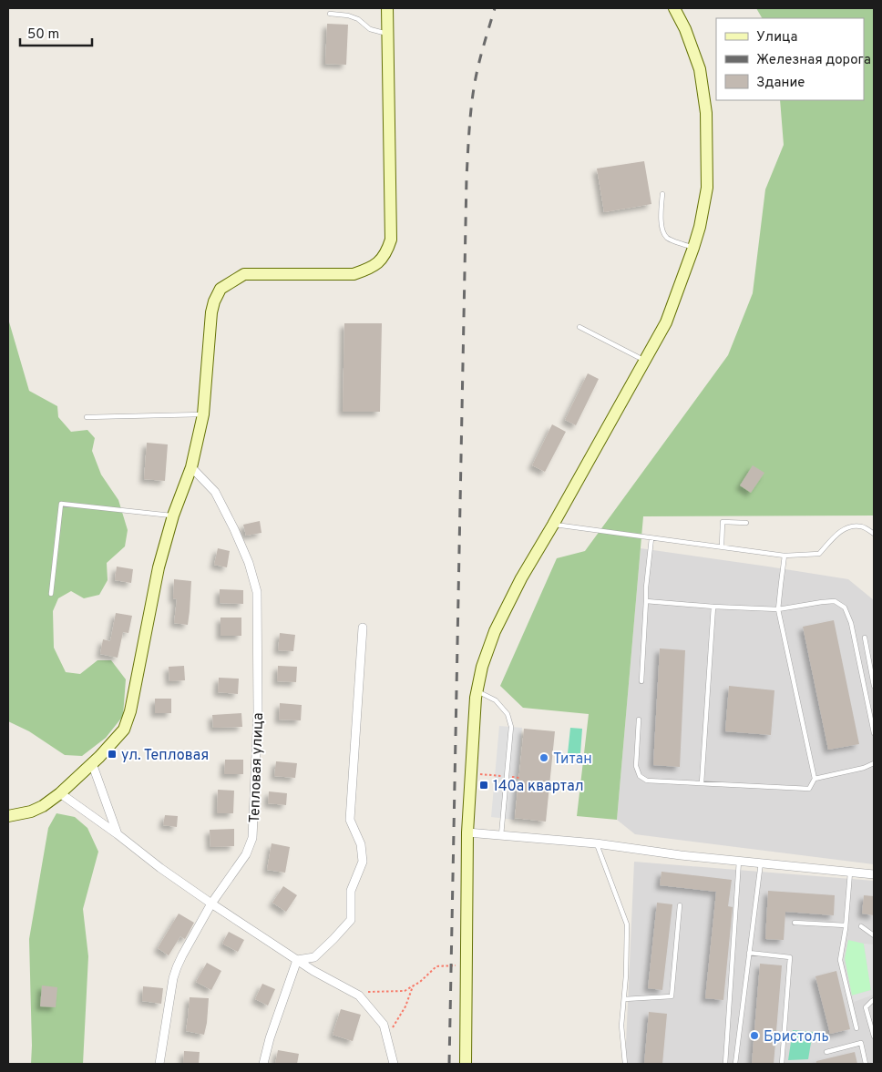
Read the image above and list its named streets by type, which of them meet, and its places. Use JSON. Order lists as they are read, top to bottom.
{
  "streets": {
    "street": ["Тепловая улица"]
  },
  "places": {
    "transit": ["ул. Тепловая", "140а квартал"],
    "other": ["Титан", "Бристоль"]
  },
  "legend": ["Улица", "Железная дорога", "Здание"],
  "scale_bar": "50 m"
}
